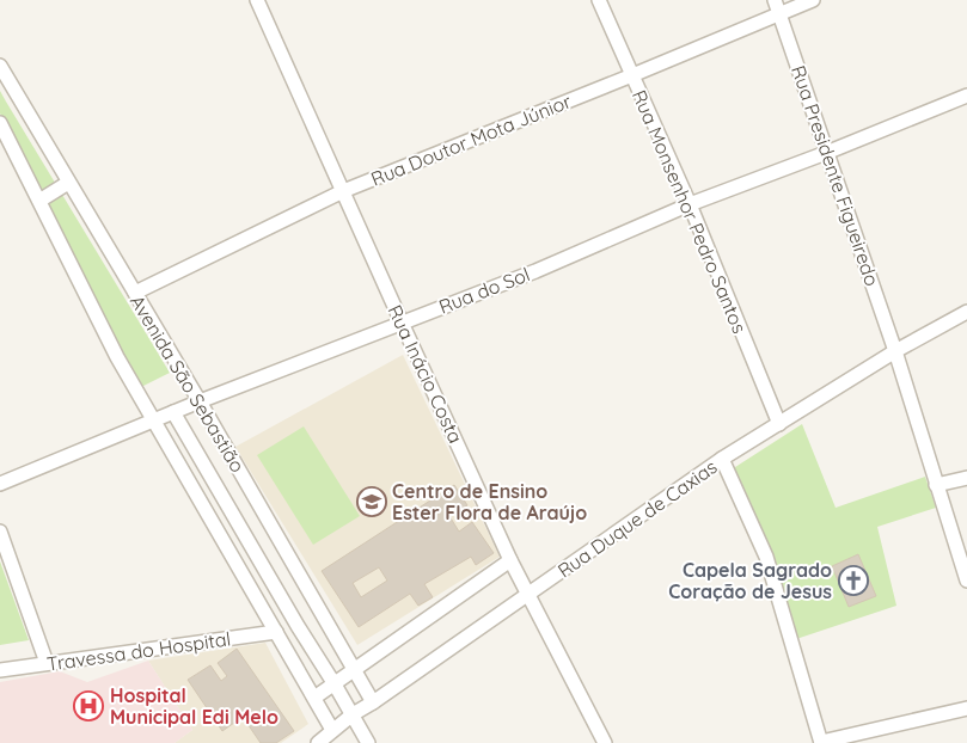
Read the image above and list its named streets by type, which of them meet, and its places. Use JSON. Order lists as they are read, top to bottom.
{
  "streets": {
    "street": [
      "Rua Doutor Mota Júnior",
      "Rua Presidente Figueiredo",
      "Rua Monsenhor Pedro Santos",
      "Rua do Sol",
      "Rua Inácio Costa",
      "Avenida São Sebastião",
      "Rua Duque de Caxias",
      "Travessa do Hospital"
    ]
  },
  "crossings": [
    ["Rua Doutor Mota Júnior", "Rua Presidente Figueiredo"],
    ["Rua Doutor Mota Júnior", "Rua Monsenhor Pedro Santos"],
    ["Rua Doutor Mota Júnior", "Rua Inácio Costa"],
    ["Rua Doutor Mota Júnior", "Avenida São Sebastião"],
    ["Rua Presidente Figueiredo", "Rua do Sol"],
    ["Rua Presidente Figueiredo", "Rua Duque de Caxias"],
    ["Rua Monsenhor Pedro Santos", "Rua do Sol"],
    ["Rua Monsenhor Pedro Santos", "Rua Duque de Caxias"],
    ["Rua do Sol", "Rua Inácio Costa"],
    ["Rua do Sol", "Avenida São Sebastião"],
    ["Rua Inácio Costa", "Rua Duque de Caxias"],
    ["Avenida São Sebastião", "Rua Duque de Caxias"]
  ],
  "places": {
    "school or university": ["Centro de Ensino Ester Flora de Araújo"],
    "church": ["Capela Sagrado Coração de Jesus"],
    "hospital": ["Hospital Municipal Edi Melo"]
  }
}
